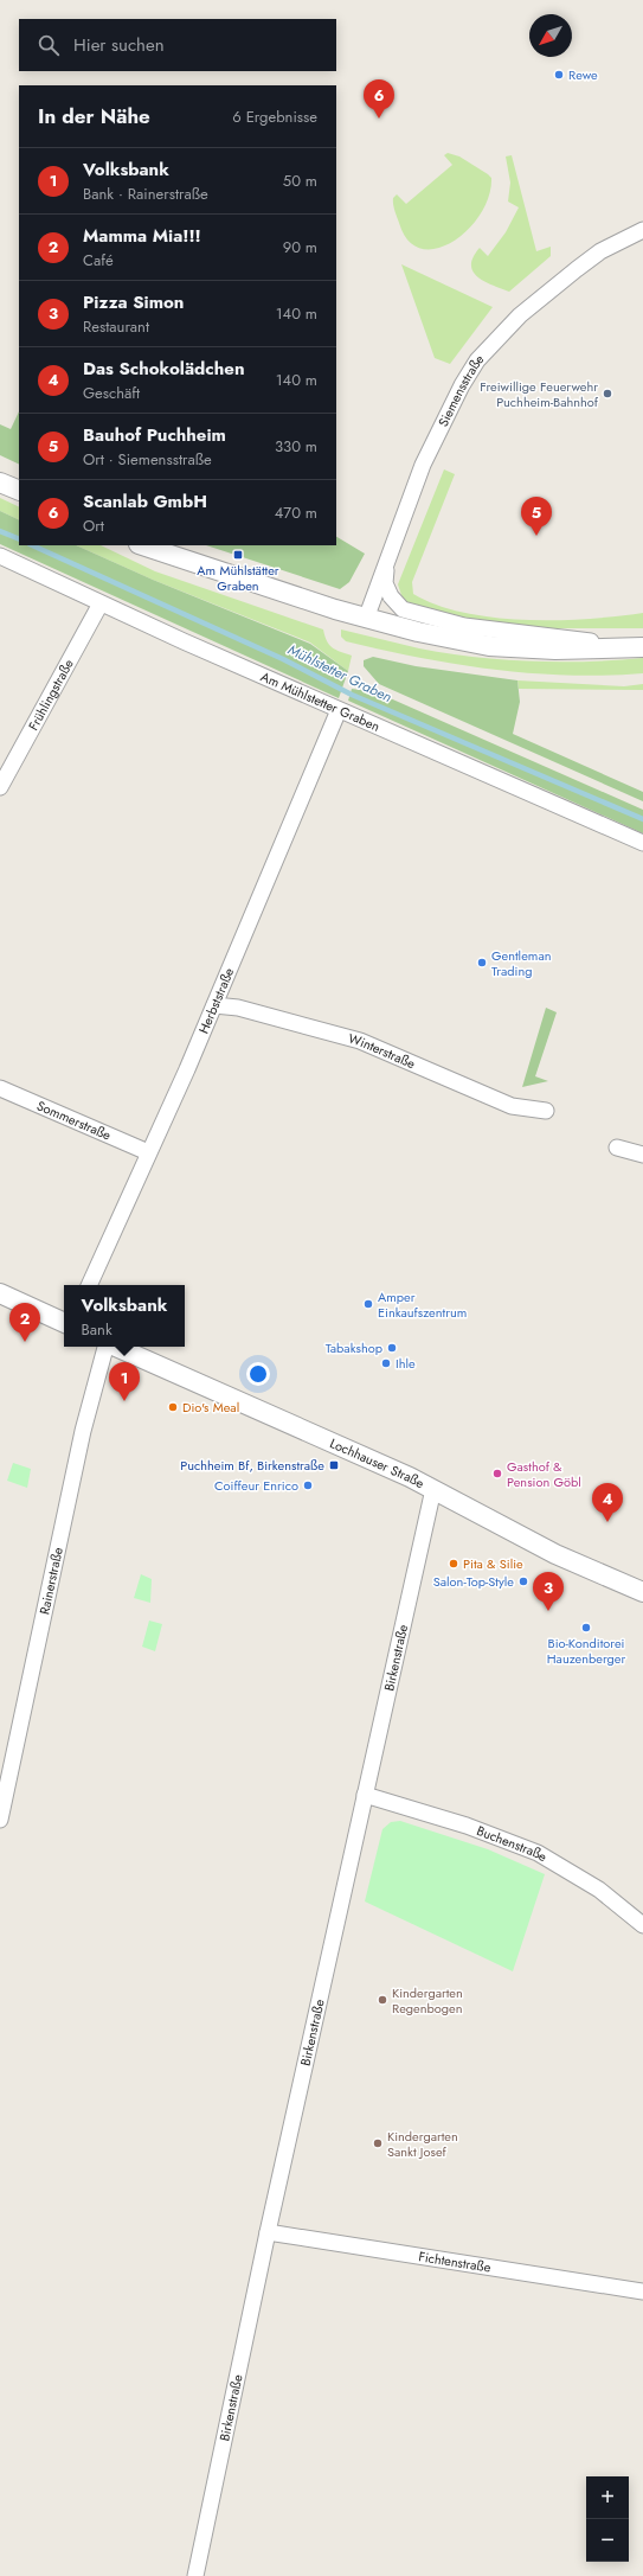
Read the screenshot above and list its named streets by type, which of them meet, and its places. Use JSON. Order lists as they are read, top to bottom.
{
  "streets": {
    "street": [
      "Siemensstraße",
      "Frühlingstraße",
      "Am Mühlstetter Graben",
      "Herbststraße",
      "Winterstraße",
      "Sommerstraße",
      "Lochhauser Straße",
      "Rainerstraße",
      "Birkenstraße",
      "Buchenstraße",
      "Fichtenstraße"
    ]
  },
  "crossings": [
    ["Frühlingstraße", "Am Mühlstetter Graben"],
    ["Am Mühlstetter Graben", "Herbststraße"],
    ["Herbststraße", "Winterstraße"],
    ["Herbststraße", "Sommerstraße"],
    ["Lochhauser Straße", "Birkenstraße"],
    ["Birkenstraße", "Buchenstraße"],
    ["Birkenstraße", "Fichtenstraße"]
  ],
  "water": ["Mühlstetter Graben"],
  "places": {
    "other": [
      "Rewe",
      "Freiwillige Feuerwehr Puchheim-Bahnhof",
      "Gentleman Trading",
      "Amper Einkaufszentrum",
      "Tabakshop",
      "Ihle",
      "Dio's Meal",
      "Gasthof & Pension Göbl",
      "Coiffeur Enrico",
      "Pita & Silie",
      "Salon-Top-Style",
      "Bio-Konditorei Hauzenberger",
      "Kindergarten Regenbogen",
      "Kindergarten Sankt Josef"
    ],
    "transit": ["Am Mühlstätter Graben", "Puchheim Bf, Birkenstraße"]
  },
  "north": "bottom left",
  "page": {
    "search": "Hier suchen",
    "pins": [
      "6",
      "5",
      "2",
      "1",
      "4",
      "3"
    ],
    "heading": ["In der Nähe", "6 Ergebnisse"],
    "list": [
      {
        "mark": "1",
        "name": "Volksbank",
        "note": "Bank · Rainerstraße",
        "value": "50 m"
      },
      {
        "mark": "2",
        "name": "Mamma Mia!!!",
        "note": "Café",
        "value": "90 m"
      },
      {
        "mark": "3",
        "name": "Pizza Simon",
        "note": "Restaurant",
        "value": "140 m"
      },
      {
        "mark": "4",
        "name": "Das Schokolädchen",
        "note": "Geschäft",
        "value": "140 m"
      },
      {
        "mark": "5",
        "name": "Bauhof Puchheim",
        "note": "Ort · Siemensstraße",
        "value": "330 m"
      },
      {
        "mark": "6",
        "name": "Scanlab GmbH",
        "note": "Ort",
        "value": "470 m"
      }
    ],
    "popup": ["Volksbank", "Bank"],
    "map_buttons": ["+", "−"]
  }
}
